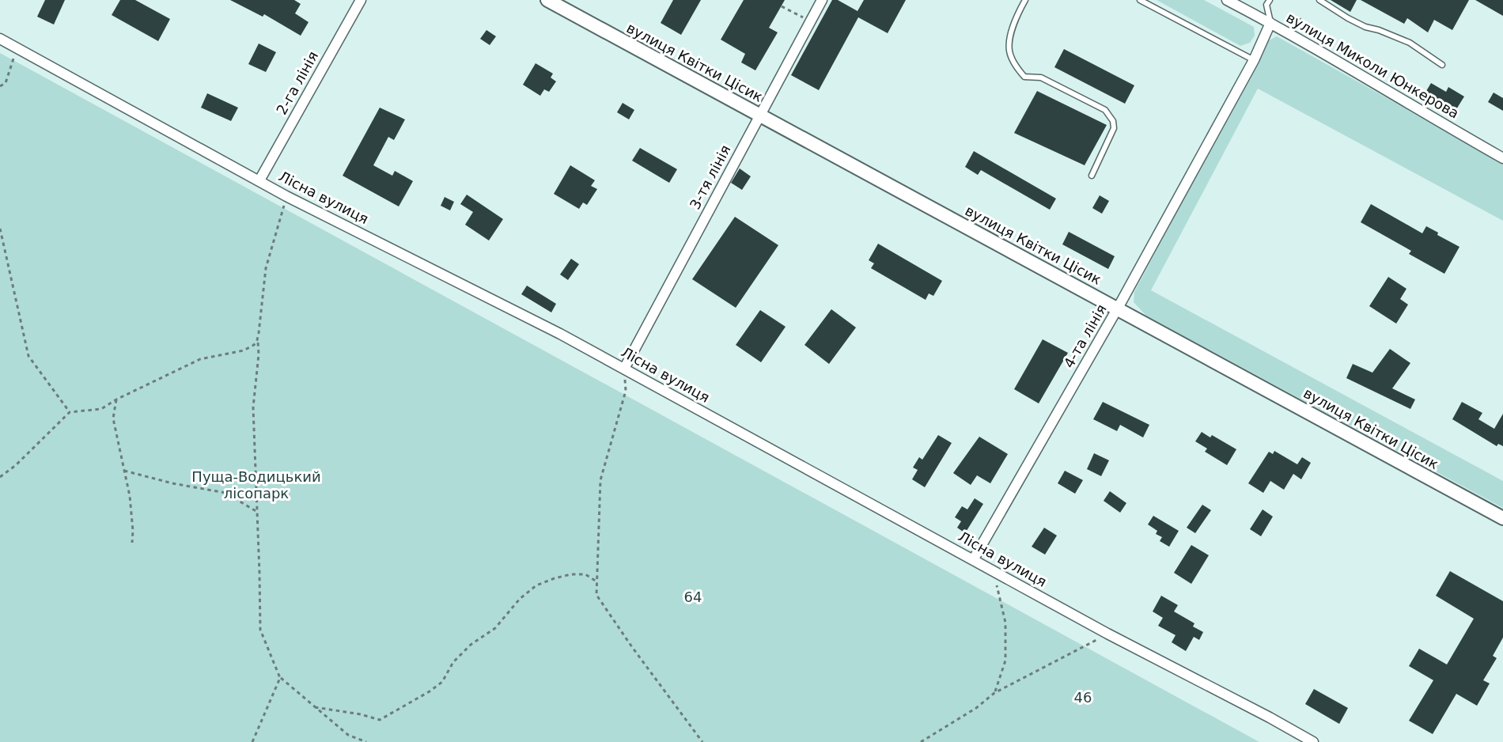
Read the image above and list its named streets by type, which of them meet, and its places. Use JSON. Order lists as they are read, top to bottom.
{
  "streets": {
    "street": [
      "вулиця Квітки Цісик",
      "вулиця Миколи Юнкерова",
      "2-га лінія",
      "3-тя лінія",
      "Лісна вулиця",
      "4-та лінія"
    ]
  },
  "crossings": [
    ["вулиця Квітки Цісик", "3-тя лінія"],
    ["вулиця Квітки Цісик", "4-та лінія"],
    ["вулиця Миколи Юнкерова", "4-та лінія"],
    ["2-га лінія", "Лісна вулиця"],
    ["3-тя лінія", "Лісна вулиця"],
    ["Лісна вулиця", "4-та лінія"]
  ],
  "parks": ["Пуща-Водицький лісопарк", "64", "46"]
}
